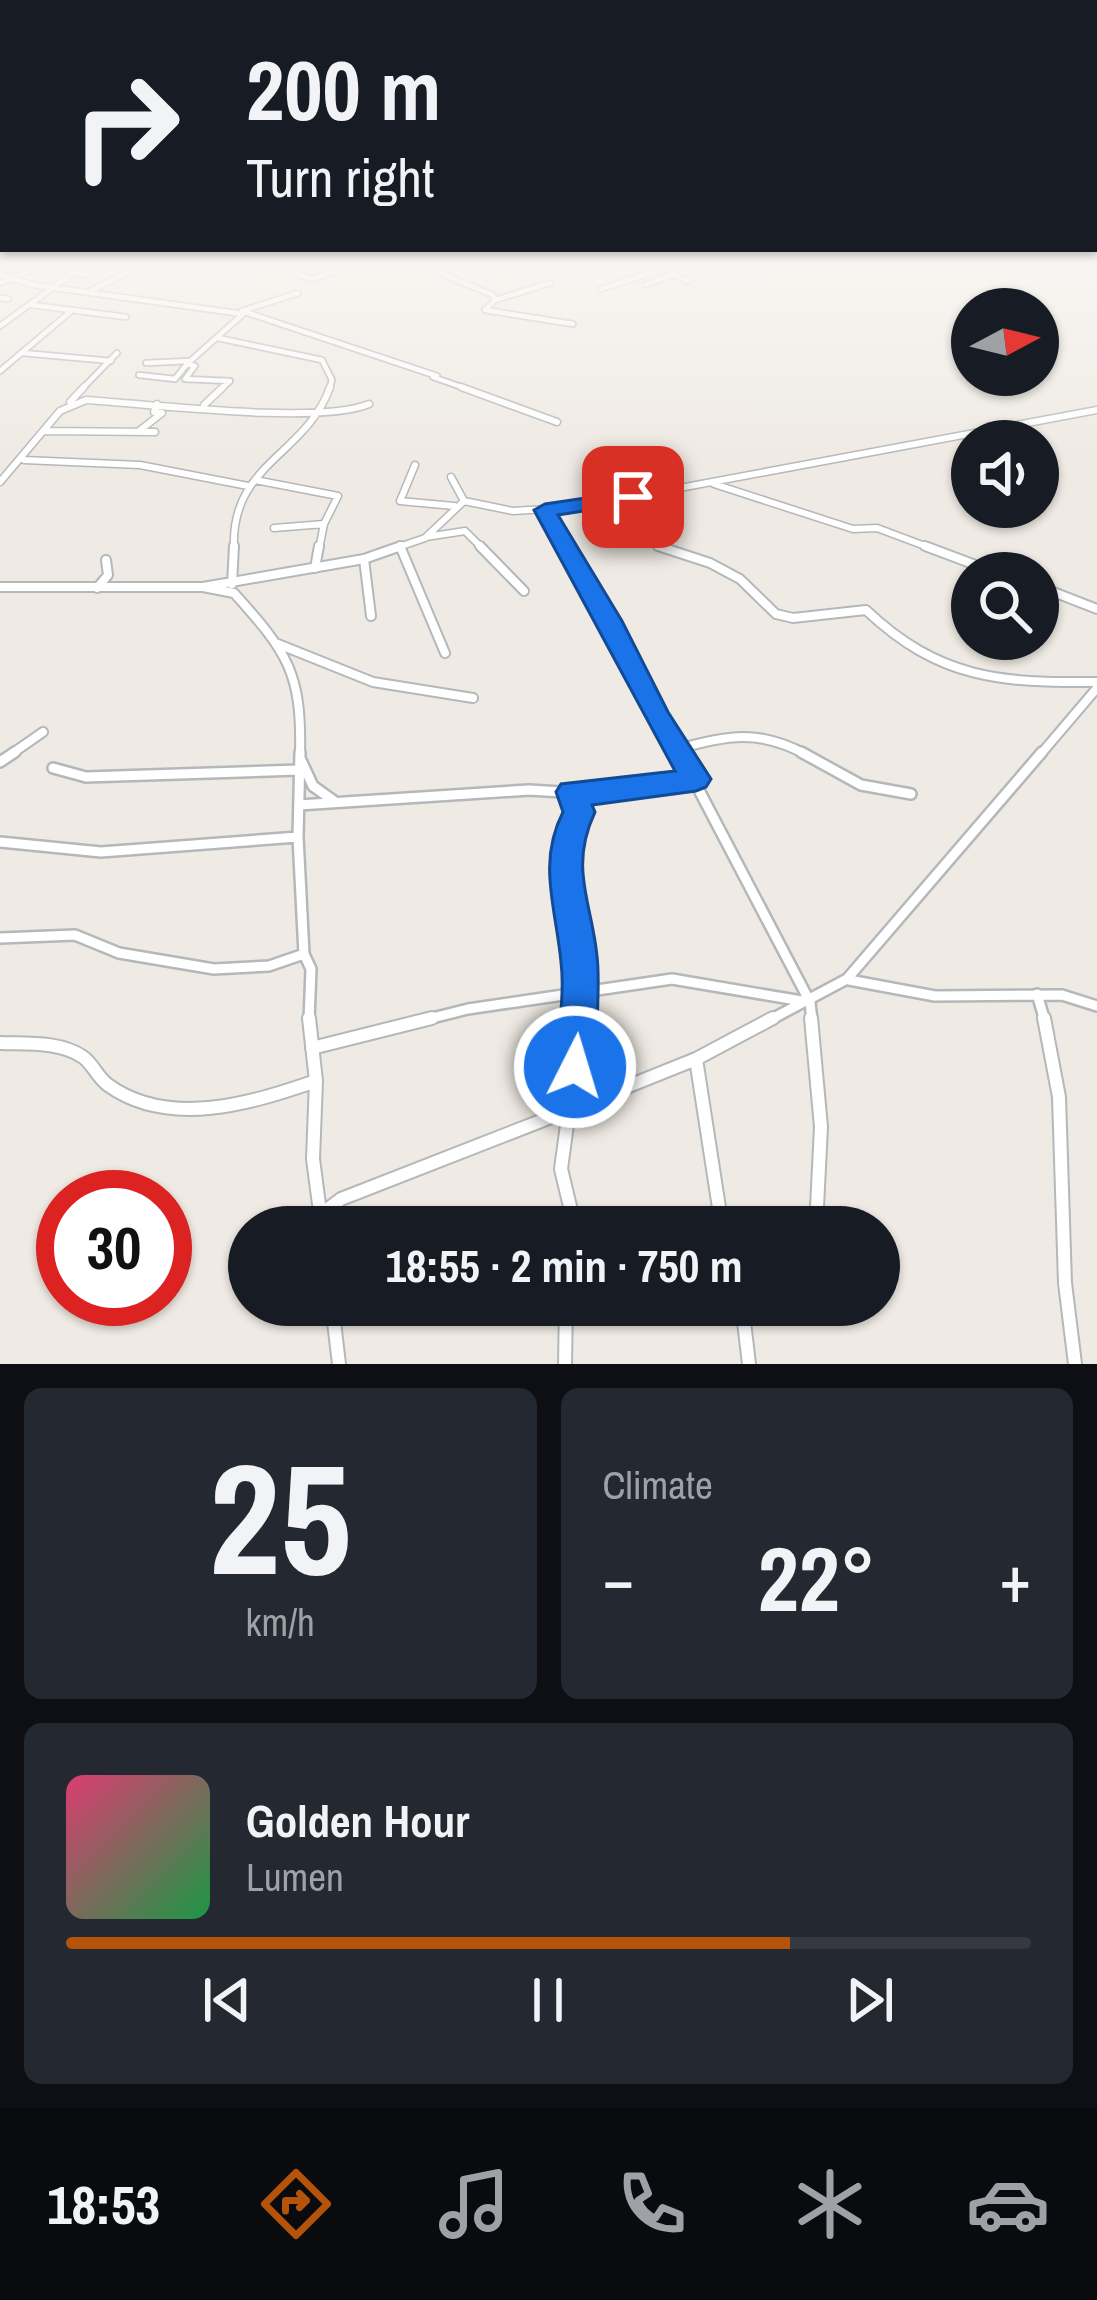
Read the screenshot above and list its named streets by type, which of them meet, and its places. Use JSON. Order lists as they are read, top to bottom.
{
  "north": "right",
  "page": {
    "turn": ["200 m", "Turn right"],
    "limit": "30",
    "trip": "18:55 · 2 min · 750 m",
    "tile": [
      ["25", "km/h"],
      "Climate"
    ],
    "heat": ["−", "22°", "+"],
    "song": ["Golden Hour", "Lumen"],
    "tabs": "18:53"
  }
}
